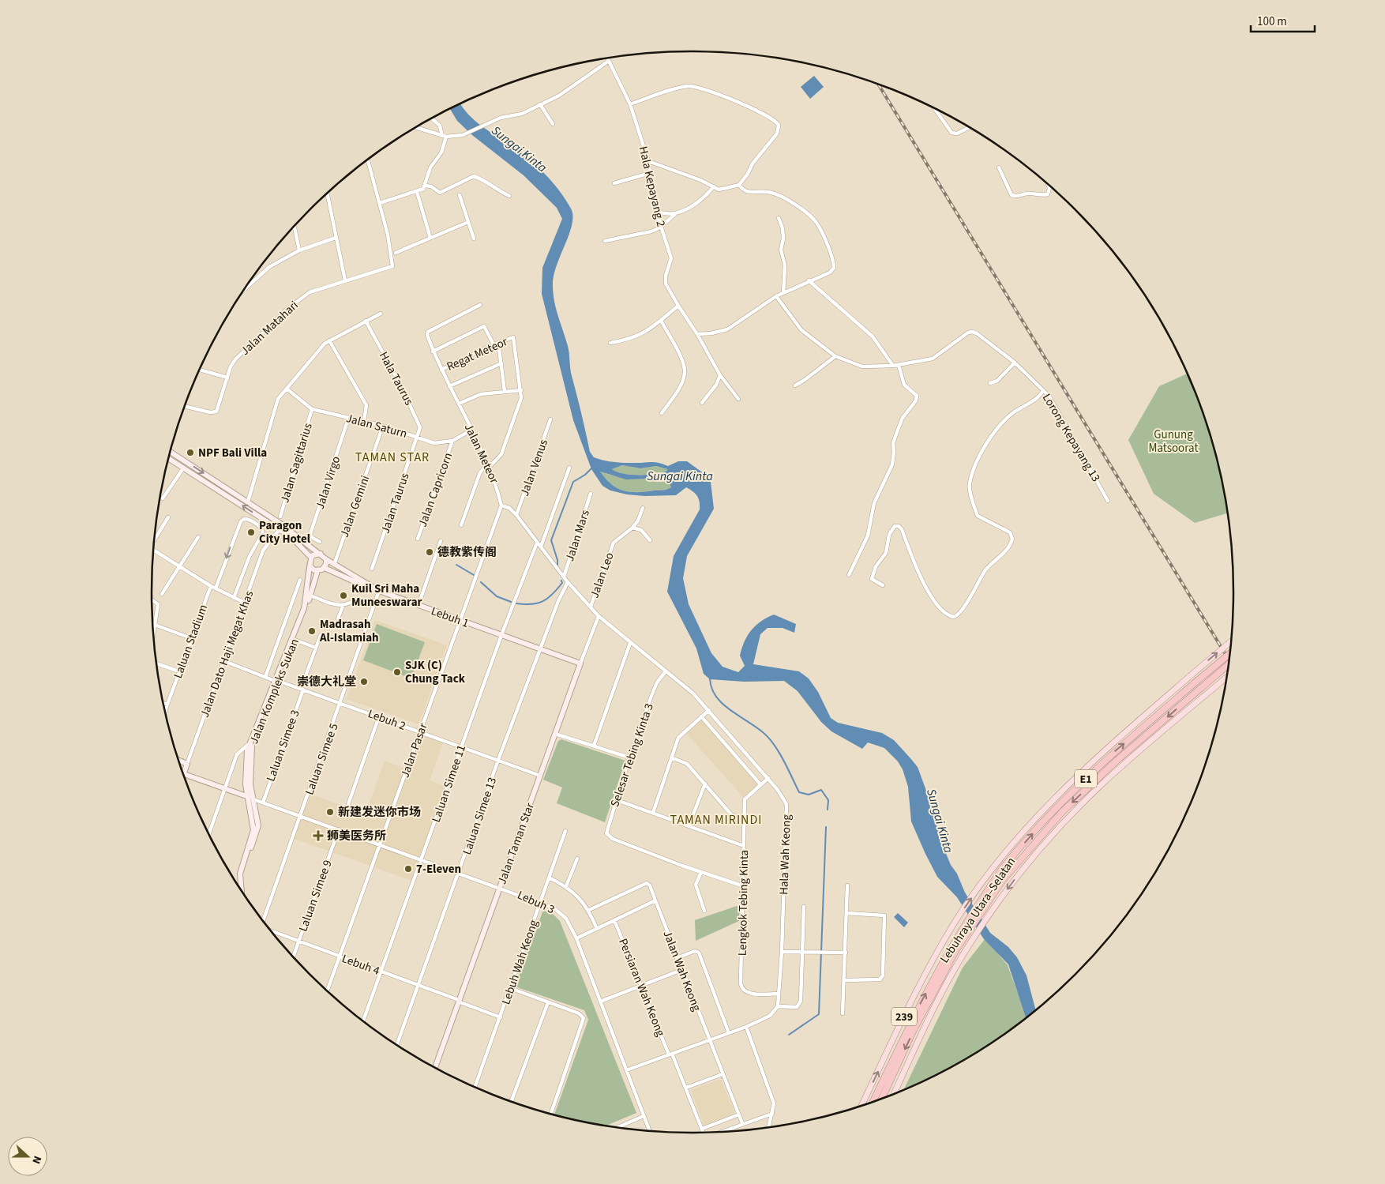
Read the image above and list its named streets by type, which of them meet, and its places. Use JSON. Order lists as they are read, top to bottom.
{
  "streets": {
    "highway": ["E1", "Lebuhraya Utara–Selatan"],
    "main road": [
      "Lebuh 1",
      "Jalan Dato Haji Megat Khas",
      "Jalan Kompleks Sukan",
      "Jalan Taman Star",
      "239"
    ],
    "street": [
      "Hala Kepayang 2",
      "Jalan Matahari",
      "Regat Meteor",
      "Hala Taurus",
      "Jalan Saturn",
      "Lorong Kepayang 13",
      "Jalan Meteor",
      "Jalan Sagittarius",
      "Jalan Venus",
      "Jalan Virgo",
      "Jalan Capricorn",
      "Jalan Taurus",
      "Jalan Gemini",
      "Jalan Mars",
      "Jalan Leo",
      "Laluan Stadium",
      "Lebuh 2",
      "Laluan Simee 3",
      "Jalan Pasar",
      "Selesar Tebing Kinta 3",
      "Laluan Simee 5",
      "Laluan Simee 11",
      "Laluan Simee 13",
      "Hala Wah Keong",
      "Laluan Simee 9",
      "Lebuh 3",
      "Lengkok Tebing Kinta",
      "Lebuh Wah Keong",
      "Lebuh 4",
      "Jalan Wah Keong",
      "Persiaran Wah Keong"
    ]
  },
  "crossings": [
    ["Regat Meteor", "Jalan Meteor"],
    ["Hala Taurus", "Jalan Saturn"],
    ["Hala Taurus", "Jalan Taurus"],
    ["Jalan Saturn", "Jalan Meteor"],
    ["Jalan Saturn", "Jalan Sagittarius"],
    ["Jalan Saturn", "Jalan Virgo"],
    ["Jalan Saturn", "Jalan Capricorn"],
    ["Jalan Saturn", "Jalan Taurus"],
    ["Jalan Saturn", "Jalan Gemini"],
    ["Jalan Meteor", "Jalan Pasar"],
    ["Jalan Gemini", "Lebuh 1"],
    ["Lebuh 1", "Jalan Kompleks Sukan"],
    ["Lebuh 1", "Jalan Pasar"],
    ["Lebuh 1", "Laluan Simee 5"],
    ["Lebuh 1", "Laluan Simee 11"],
    ["Lebuh 1", "Laluan Simee 13"],
    ["Lebuh 1", "Jalan Taman Star"],
    ["Jalan Dato Haji Megat Khas", "Lebuh 2"],
    ["Jalan Kompleks Sukan", "Lebuh 2"],
    ["Jalan Kompleks Sukan", "Lebuh 3"],
    ["Lebuh 2", "Laluan Simee 3"],
    ["Lebuh 2", "Jalan Pasar"],
    ["Lebuh 2", "Laluan Simee 5"],
    ["Lebuh 2", "Laluan Simee 11"],
    ["Lebuh 2", "Laluan Simee 13"],
    ["Lebuh 2", "Jalan Taman Star"],
    ["Laluan Simee 3", "Lebuh 3"],
    ["Jalan Pasar", "Lebuh 3"],
    ["Jalan Pasar", "Lebuh 4"],
    ["Selesar Tebing Kinta 3", "Hala Wah Keong"],
    ["Laluan Simee 5", "Lebuh 3"],
    ["Laluan Simee 11", "Lebuh 3"],
    ["Laluan Simee 11", "Lebuh 4"],
    ["Laluan Simee 13", "Lebuh 3"],
    ["Laluan Simee 13", "Lebuh 4"],
    ["Jalan Taman Star", "Hala Wah Keong"],
    ["Jalan Taman Star", "Lebuh 3"],
    ["Jalan Taman Star", "Lebuh 4"],
    ["Hala Wah Keong", "Lengkok Tebing Kinta"],
    ["Laluan Simee 9", "Lebuh 3"],
    ["Laluan Simee 9", "Lebuh 4"],
    ["Lebuh 3", "Lebuh Wah Keong"],
    ["Lebuh Wah Keong", "Lebuh 4"]
  ],
  "districts": ["TAMAN STAR", "TAMAN MIRINDI"],
  "water": ["Sungai Kinta"],
  "parks": ["Gunung Matsoorat"],
  "places": {
    "other": [
      "NPF Bali Villa",
      "Paragon City Hotel",
      "德教紫传阁",
      "Kuil Sri Maha Muneeswarar",
      "Madrasah Al-Islamiah",
      "SJK (C) Chung Tack",
      "崇德大礼堂",
      "新建发迷你市场",
      "7-Eleven"
    ],
    "health": ["狮美医务所"]
  },
  "scale_bar": "100 m",
  "north": "right"
}
